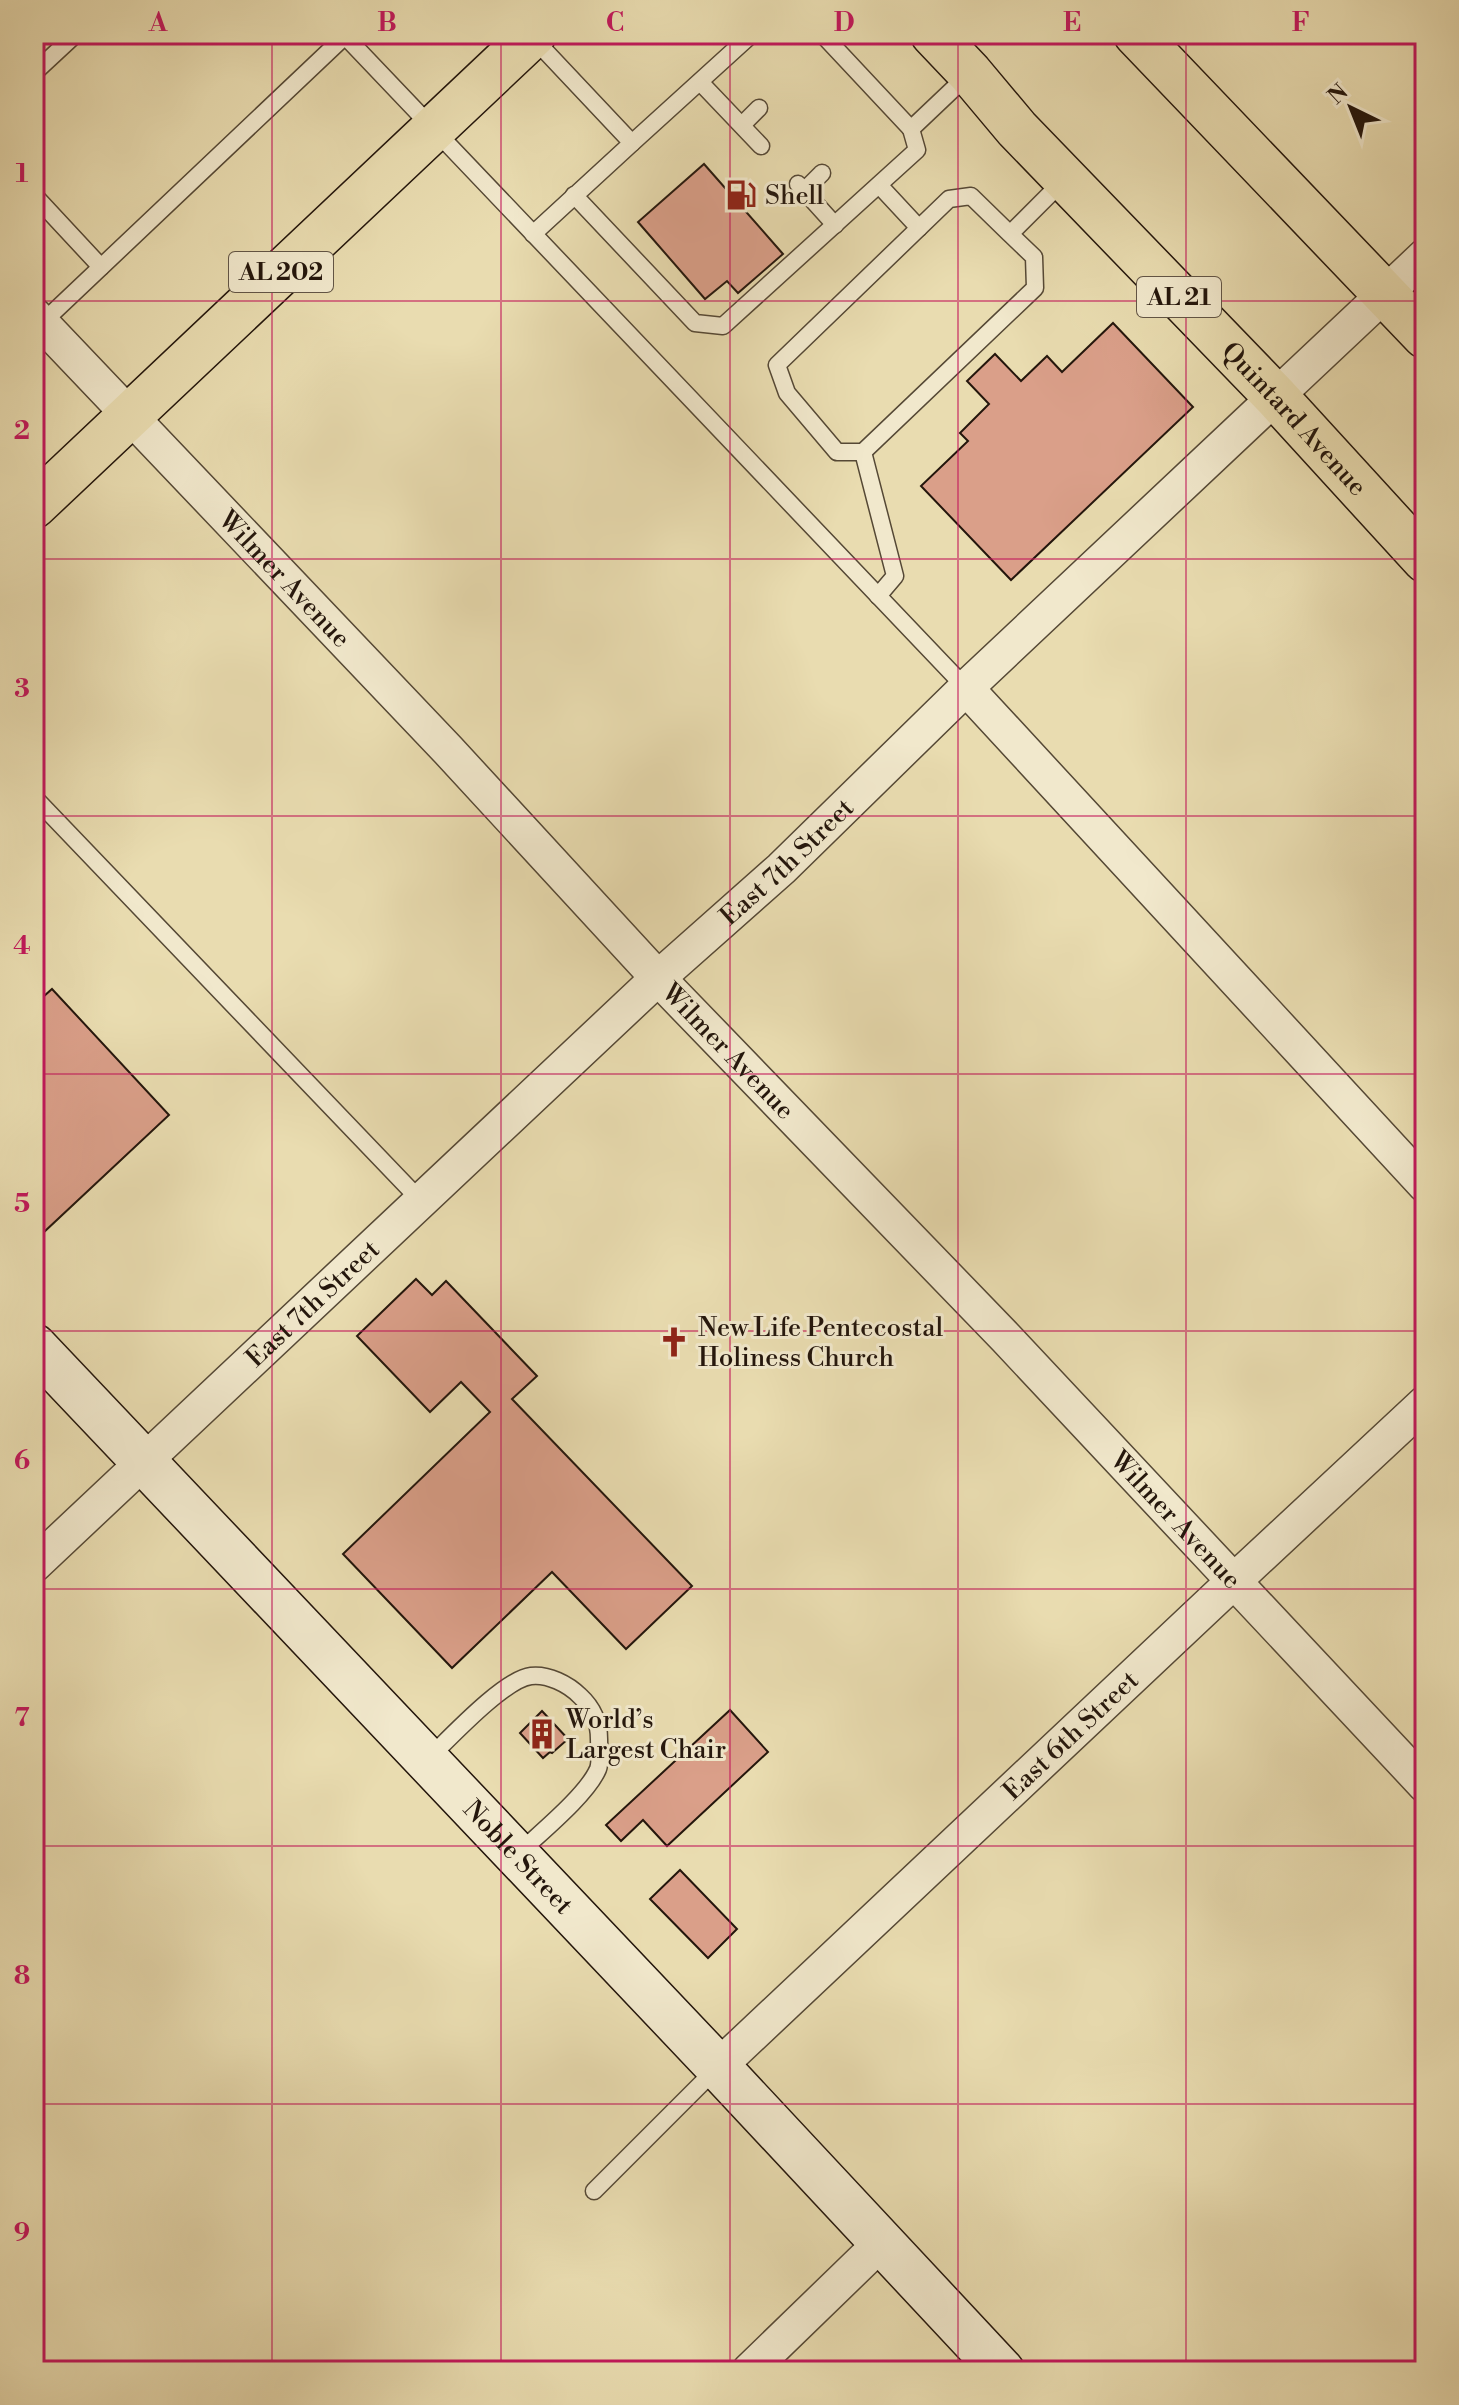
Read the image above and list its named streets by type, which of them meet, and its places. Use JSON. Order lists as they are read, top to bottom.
{
  "streets": {
    "main road": [
      "AL 202",
      "AL 21",
      "Quintard Avenue",
      "Noble Street"
    ],
    "street": ["Wilmer Avenue", "East 7th Street", "East 6th Street"]
  },
  "crossings": [
    ["AL 202", "Wilmer Avenue"],
    ["Quintard Avenue", "East 7th Street"],
    ["Wilmer Avenue", "East 7th Street"],
    ["Wilmer Avenue", "East 6th Street"],
    ["East 7th Street", "Noble Street"],
    ["East 6th Street", "Noble Street"]
  ],
  "places": {
    "fuel station": ["Shell"],
    "church": ["New Life Pentecostal Holiness Church"],
    "building": ["World’s Largest Chair"]
  },
  "north": "top left",
  "grid": {
    "columns": [
      "A",
      "B",
      "C",
      "D",
      "E",
      "F"
    ],
    "rows": [
      "1",
      "2",
      "3",
      "4",
      "5",
      "6",
      "7",
      "8",
      "9"
    ]
  }
}
